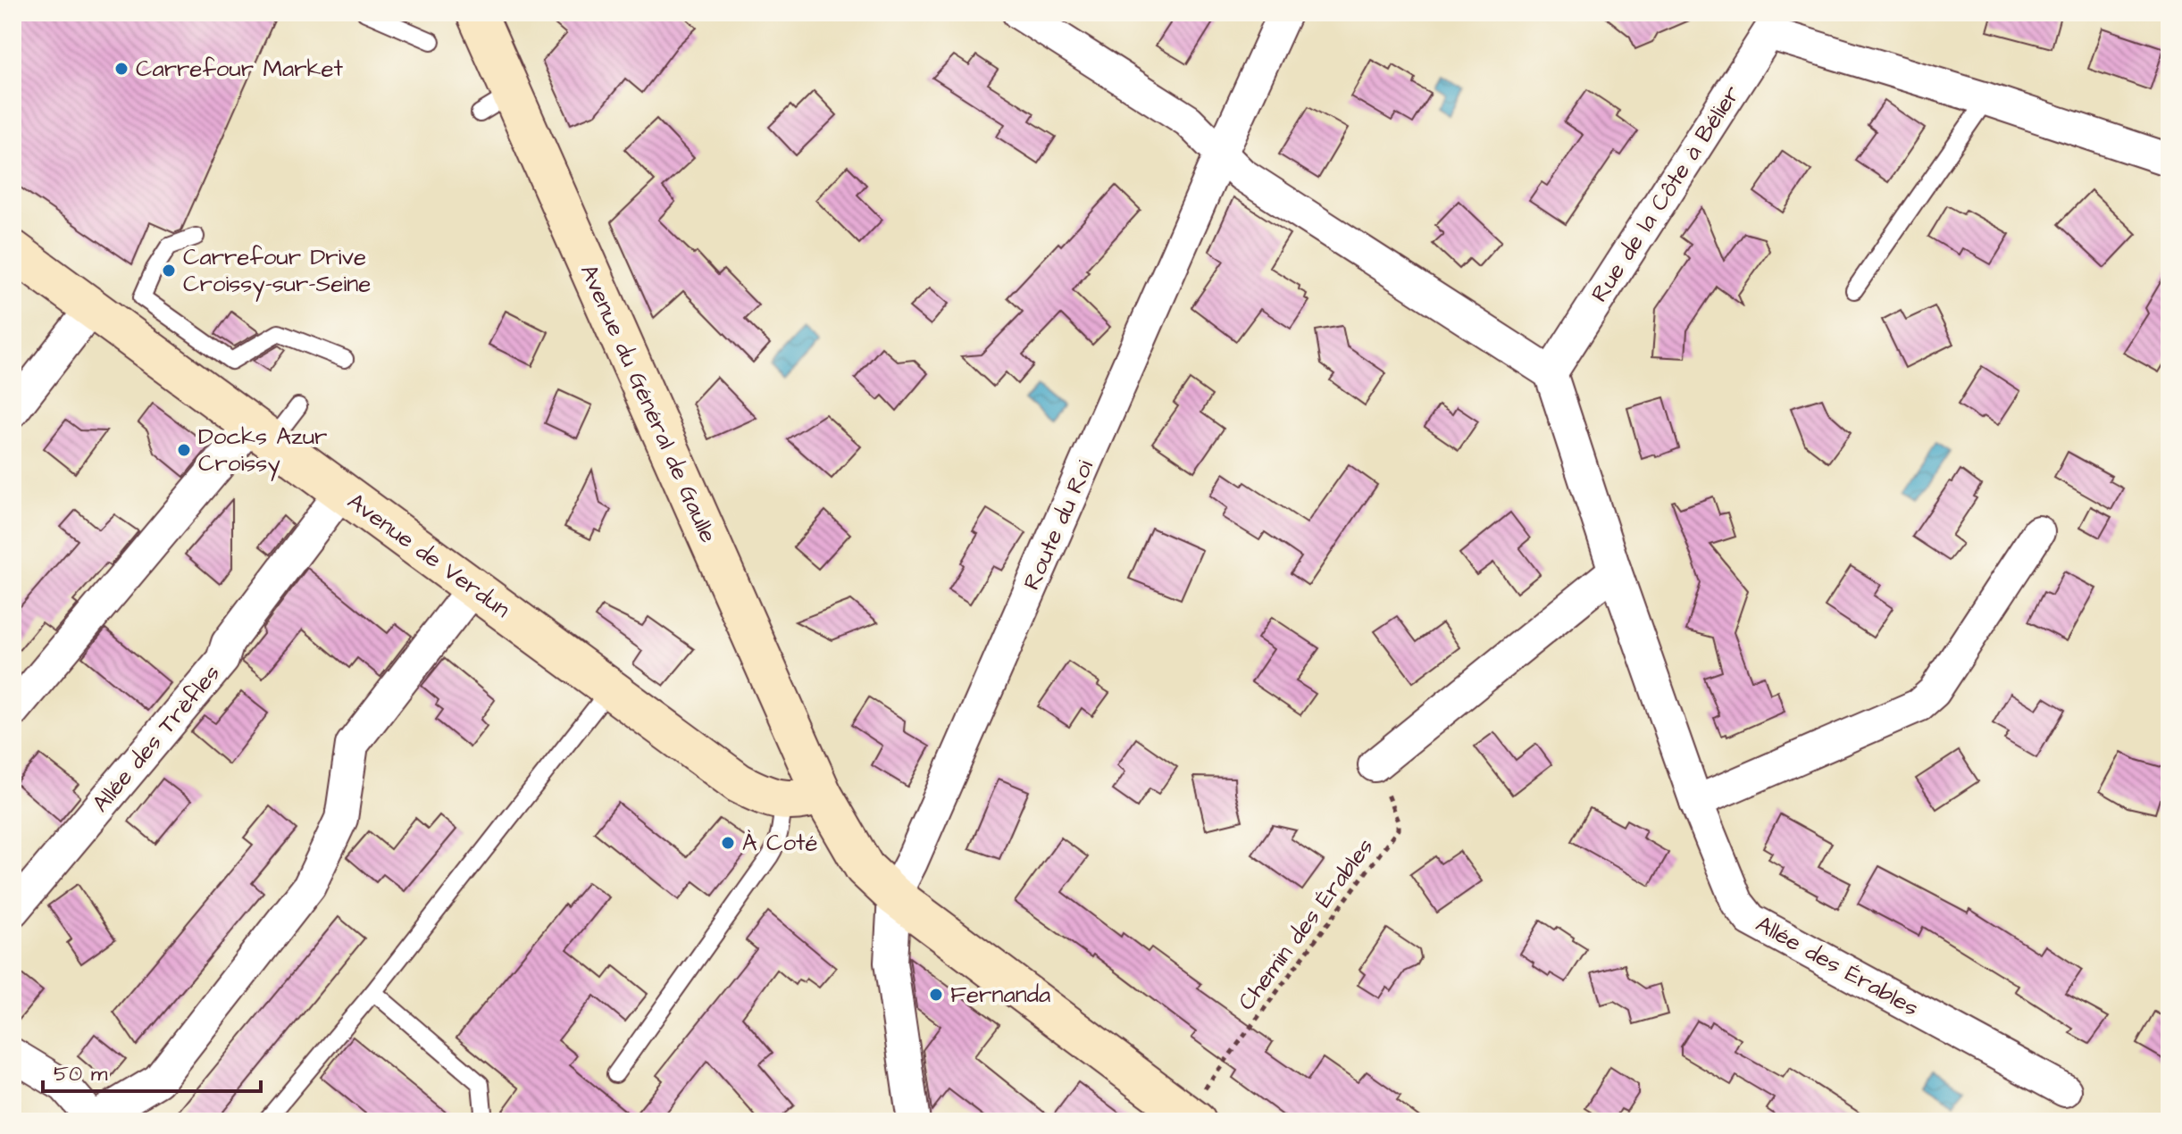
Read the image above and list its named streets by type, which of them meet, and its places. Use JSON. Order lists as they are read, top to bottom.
{
  "streets": {
    "main road": ["Avenue du Général de Gaulle", "Avenue de Verdun"],
    "street": [
      "Rue de la Côte à Bélier",
      "Route du Roi",
      "Allée des Trèfles",
      "Allée des Érables"
    ],
    "path": ["Chemin des Érables"]
  },
  "crossings": [
    ["Rue de la Côte à Bélier", "Allée des Érables"],
    ["Avenue du Général de Gaulle", "Route du Roi"],
    ["Avenue du Général de Gaulle", "Avenue de Verdun"],
    ["Avenue du Général de Gaulle", "Chemin des Érables"],
    ["Avenue de Verdun", "Allée des Trèfles"]
  ],
  "places": [
    "Carrefour Market",
    "Carrefour Drive Croissy-sur-Seine",
    "Docks Azur Croissy",
    "À Coté",
    "Fernanda"
  ],
  "scale_bar": "50 m"
}
